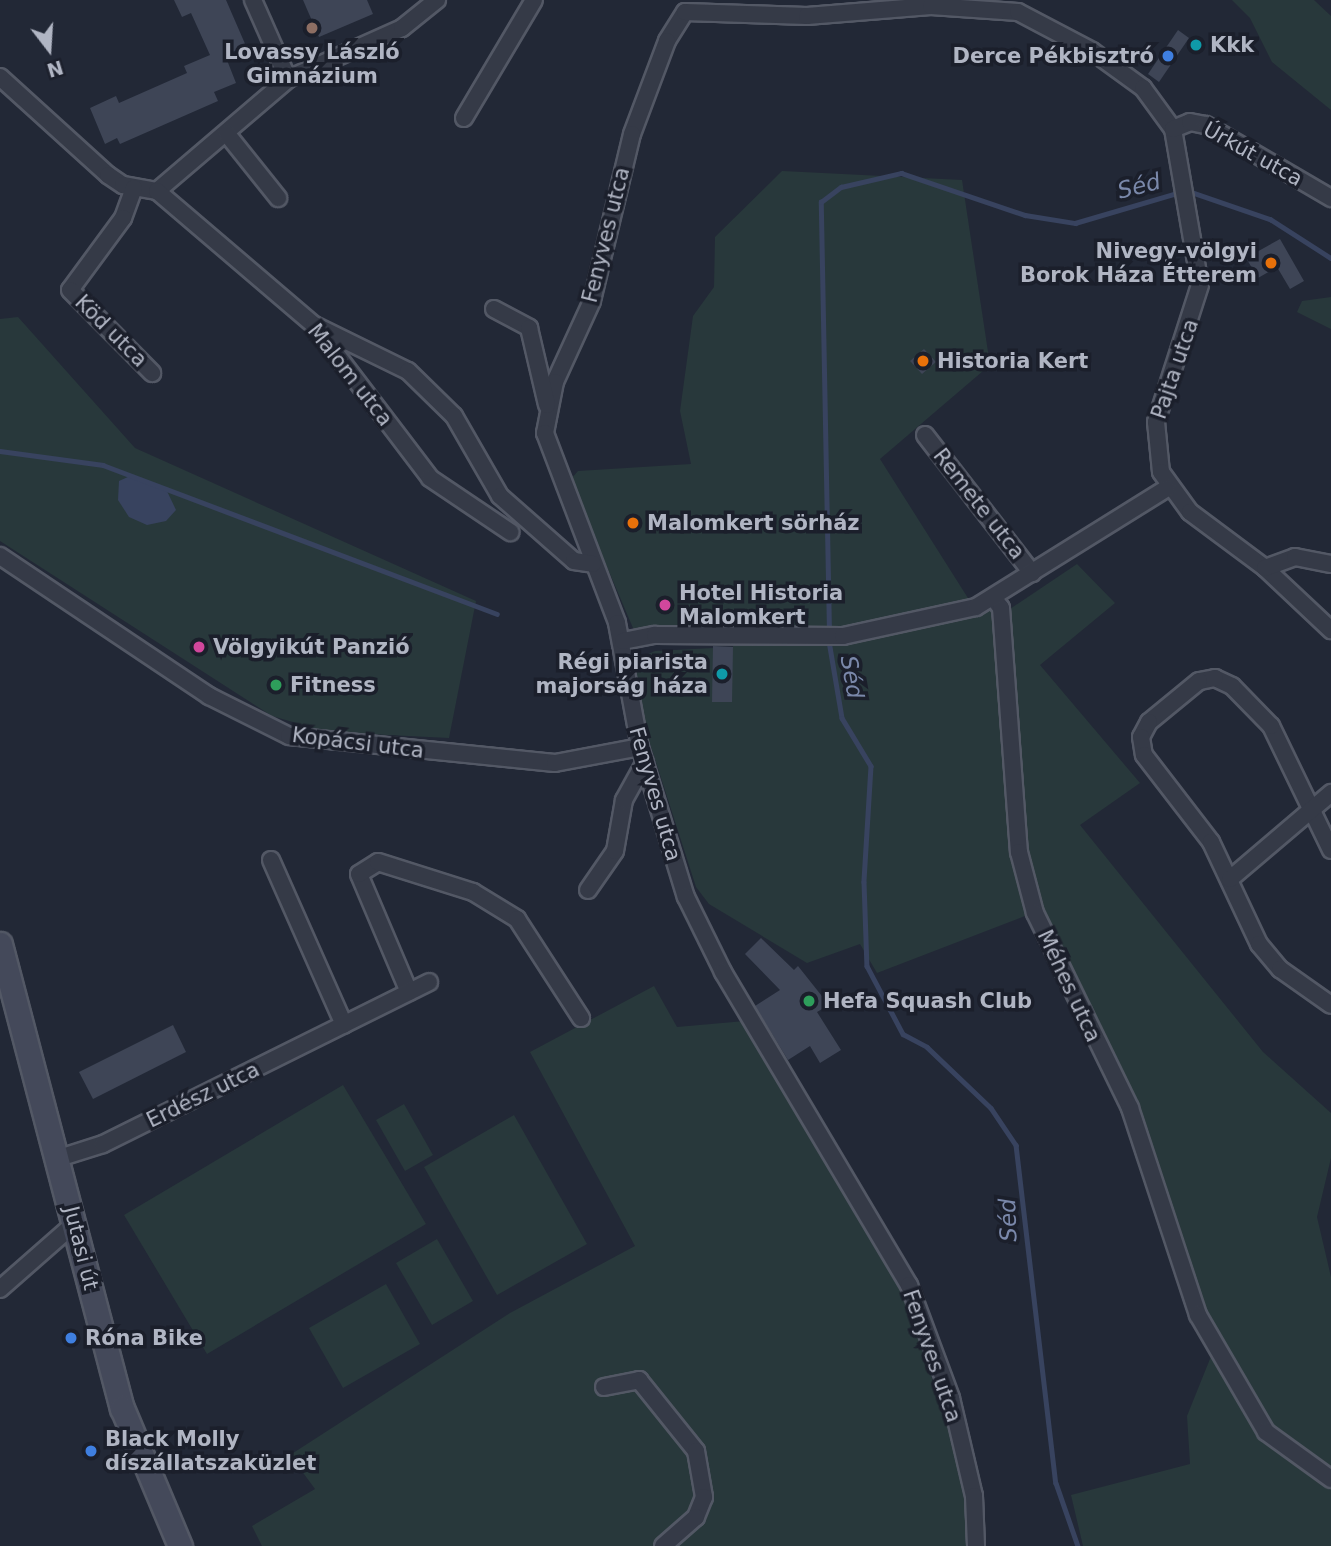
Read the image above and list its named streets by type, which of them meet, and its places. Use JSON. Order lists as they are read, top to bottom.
{
  "streets": {
    "street": [
      "Úrkút utca",
      "Fenyves utca",
      "Köd utca",
      "Pajta utca",
      "Malom utca",
      "Remete utca",
      "Kopácsi utca",
      "Méhes utca",
      "Erdész utca",
      "Jutasi út"
    ]
  },
  "crossings": [
    ["Úrkút utca", "Pajta utca"],
    ["Fenyves utca", "Remete utca"],
    ["Fenyves utca", "Kopácsi utca"],
    ["Pajta utca", "Remete utca"],
    ["Remete utca", "Méhes utca"],
    ["Erdész utca", "Jutasi út"]
  ],
  "water": ["Séd"],
  "places": [
    "Lovassy László Gimnázium",
    "Kkk",
    "Derce Pékbisztró",
    "Nivegy-völgyi Borok Háza Étterem",
    "Historia Kert",
    "Malomkert sörház",
    "Hotel Historia Malomkert",
    "Völgyikút Panzió",
    "Régi piarista majorság háza",
    "Fitness",
    "Hefa Squash Club",
    "Róna Bike",
    "Black Molly díszállatszaküzlet"
  ],
  "north": "bottom"
}
